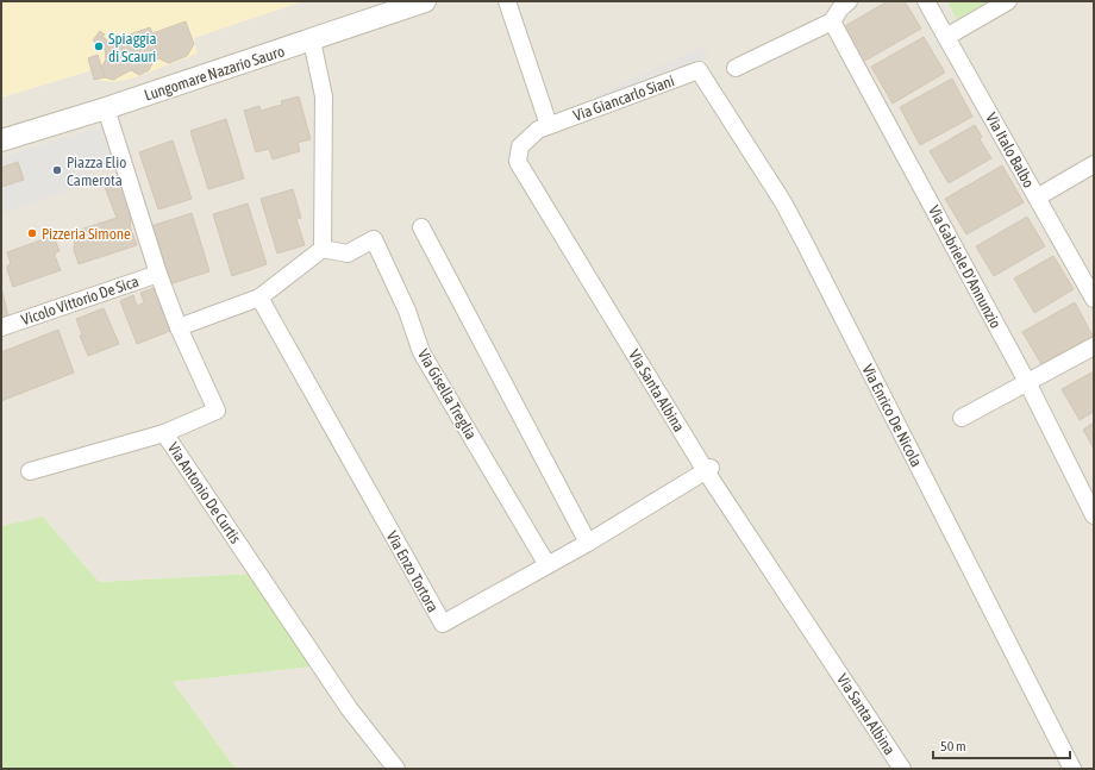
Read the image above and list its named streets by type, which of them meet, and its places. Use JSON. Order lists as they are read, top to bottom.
{
  "streets": {
    "street": [
      "Lungomare Nazario Sauro",
      "Via Giancarlo Siani",
      "Via Italo Balbo",
      "Via Gabriele D'Annunzio",
      "Vicolo Vittorio De Sica",
      "Via Santa Albina",
      "Via Gisella Treglia",
      "Via Enrico De Nicola",
      "Via Antonio De Curtis",
      "Via Enzo Tortora"
    ]
  },
  "crossings": [
    ["Lungomare Nazario Sauro", "Via Antonio De Curtis"],
    ["Via Giancarlo Siani", "Via Santa Albina"],
    ["Via Giancarlo Siani", "Via Enrico De Nicola"],
    ["Vicolo Vittorio De Sica", "Via Antonio De Curtis"],
    ["Via Santa Albina", "Via Enzo Tortora"],
    ["Via Gisella Treglia", "Via Enzo Tortora"]
  ],
  "places": ["Spiaggia di Scauri", "Piazza Elio Camerota", "Pizzeria Simone"],
  "scale_bar": "50 m"
}
